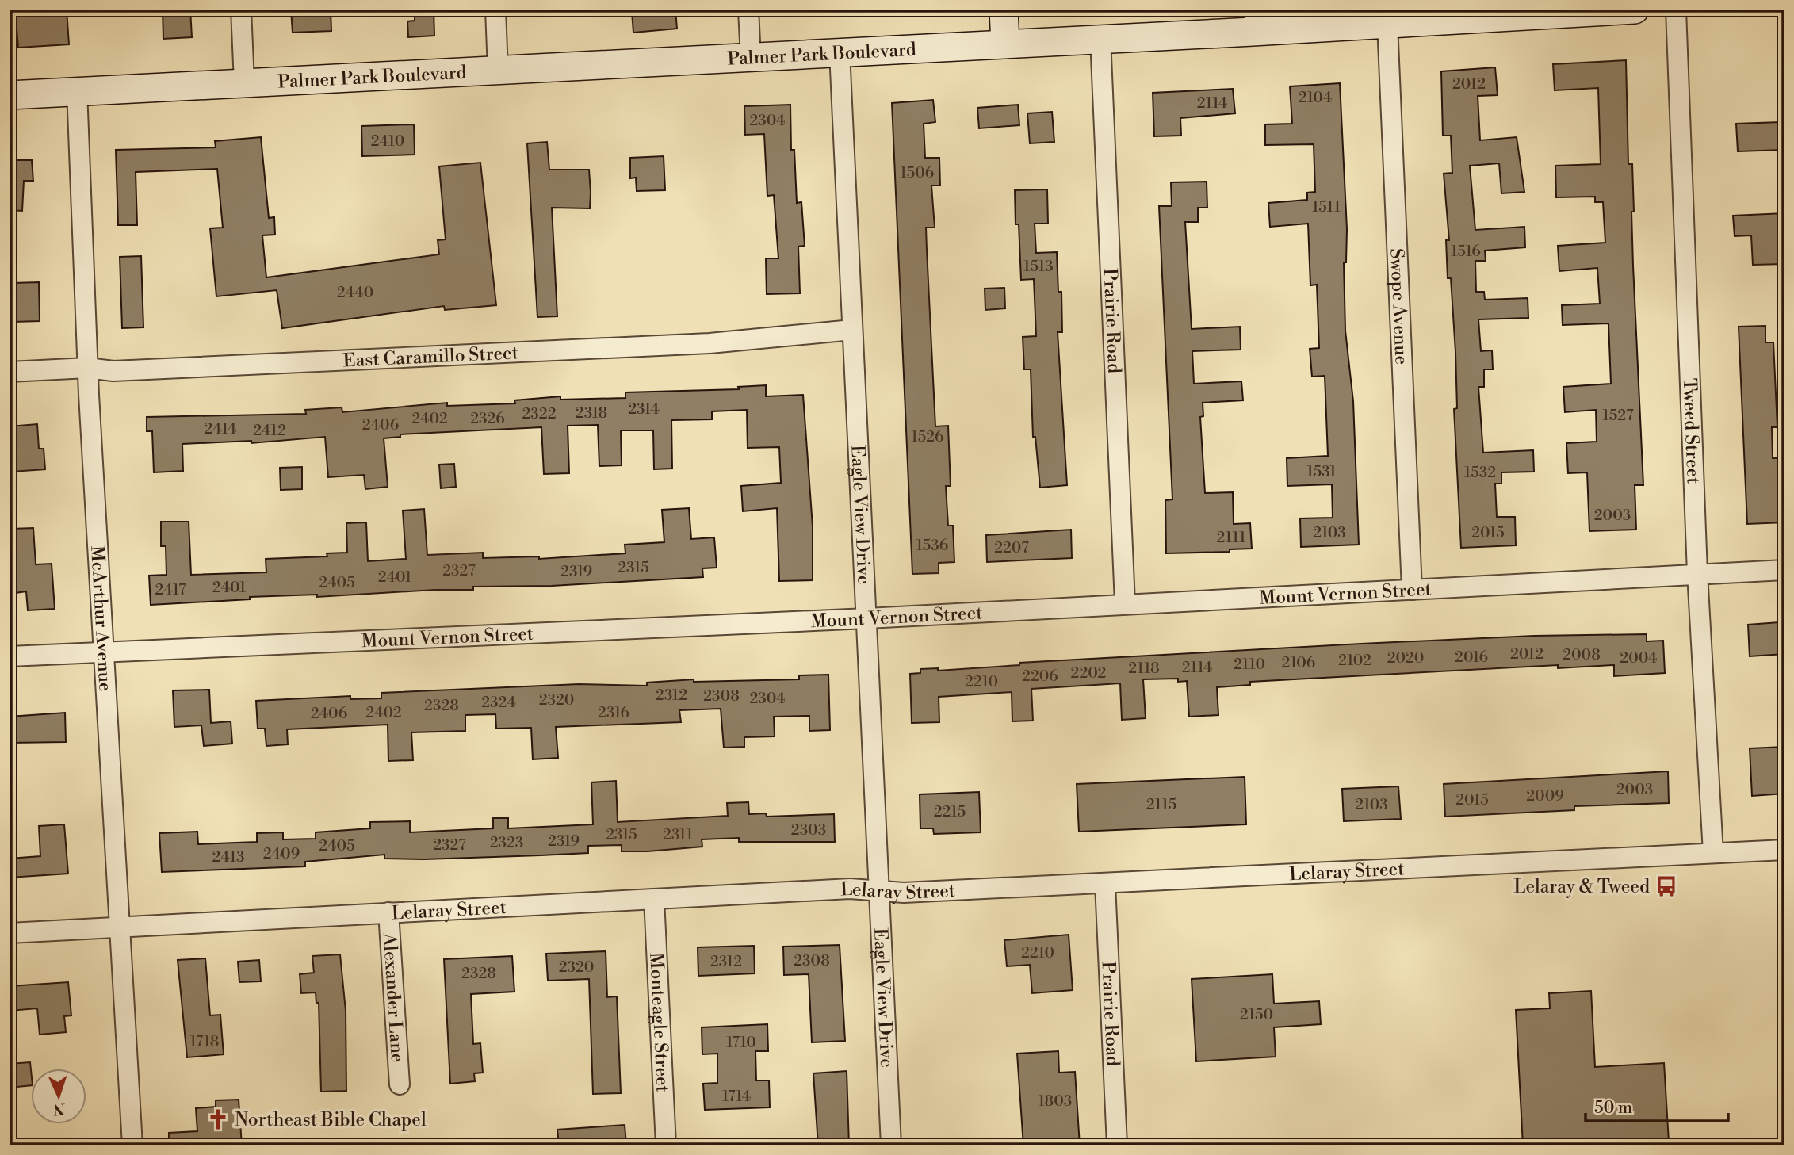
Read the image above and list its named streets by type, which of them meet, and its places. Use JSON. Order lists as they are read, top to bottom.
{
  "streets": {
    "main road": ["Palmer Park Boulevard"],
    "street": [
      "Swope Avenue",
      "Prairie Road",
      "East Caramillo Street",
      "Tweed Street",
      "Eagle View Drive",
      "Mount Vernon Street",
      "McArthur Avenue",
      "Lelaray Street",
      "Alexander Lane",
      "Monteagle Street"
    ]
  },
  "crossings": [
    ["Palmer Park Boulevard", "Swope Avenue"],
    ["Palmer Park Boulevard", "Prairie Road"],
    ["Palmer Park Boulevard", "Eagle View Drive"],
    ["Palmer Park Boulevard", "McArthur Avenue"],
    ["Swope Avenue", "Mount Vernon Street"],
    ["Prairie Road", "Mount Vernon Street"],
    ["Prairie Road", "Lelaray Street"],
    ["East Caramillo Street", "Eagle View Drive"],
    ["East Caramillo Street", "McArthur Avenue"],
    ["Tweed Street", "Mount Vernon Street"],
    ["Tweed Street", "Lelaray Street"],
    ["Eagle View Drive", "Mount Vernon Street"],
    ["Eagle View Drive", "Lelaray Street"],
    ["Mount Vernon Street", "McArthur Avenue"],
    ["McArthur Avenue", "Lelaray Street"],
    ["Lelaray Street", "Alexander Lane"],
    ["Lelaray Street", "Monteagle Street"]
  ],
  "places": {
    "bus stop": ["Lelaray & Tweed"],
    "church": ["Northeast Bible Chapel"]
  },
  "house_numbers": [
    "2012",
    "2104",
    "2114",
    "2304",
    "2410",
    "1506",
    "1511",
    "1516",
    "1513",
    "2440",
    "2314",
    "2318",
    "2322",
    "1527",
    "2402",
    "2326",
    "2406",
    "2414",
    "2412",
    "1526",
    "1531",
    "1532",
    "2003",
    "2103",
    "2015",
    "2111",
    "1536",
    "2207",
    "2315",
    "2327",
    "2319",
    "2401",
    "2405",
    "2401",
    "2417",
    "2012",
    "2008",
    "2016",
    "2020",
    "2004",
    "2102",
    "2106",
    "2110",
    "2114",
    "2118",
    "2202",
    "2206",
    "2210",
    "2312",
    "2308",
    "2304",
    "2320",
    "2324",
    "2328",
    "2402",
    "2316",
    "2406",
    "2003",
    "2009",
    "2015",
    "2115",
    "2103",
    "2215",
    "2303",
    "2315",
    "2311",
    "2319",
    "2323",
    "2327",
    "2405",
    "2409",
    "2413",
    "2210",
    "2308",
    "2312",
    "2320",
    "2328",
    "2150",
    "1718",
    "1710",
    "1714",
    "1803"
  ],
  "scale_bar": "50 m",
  "north": "bottom"
}
